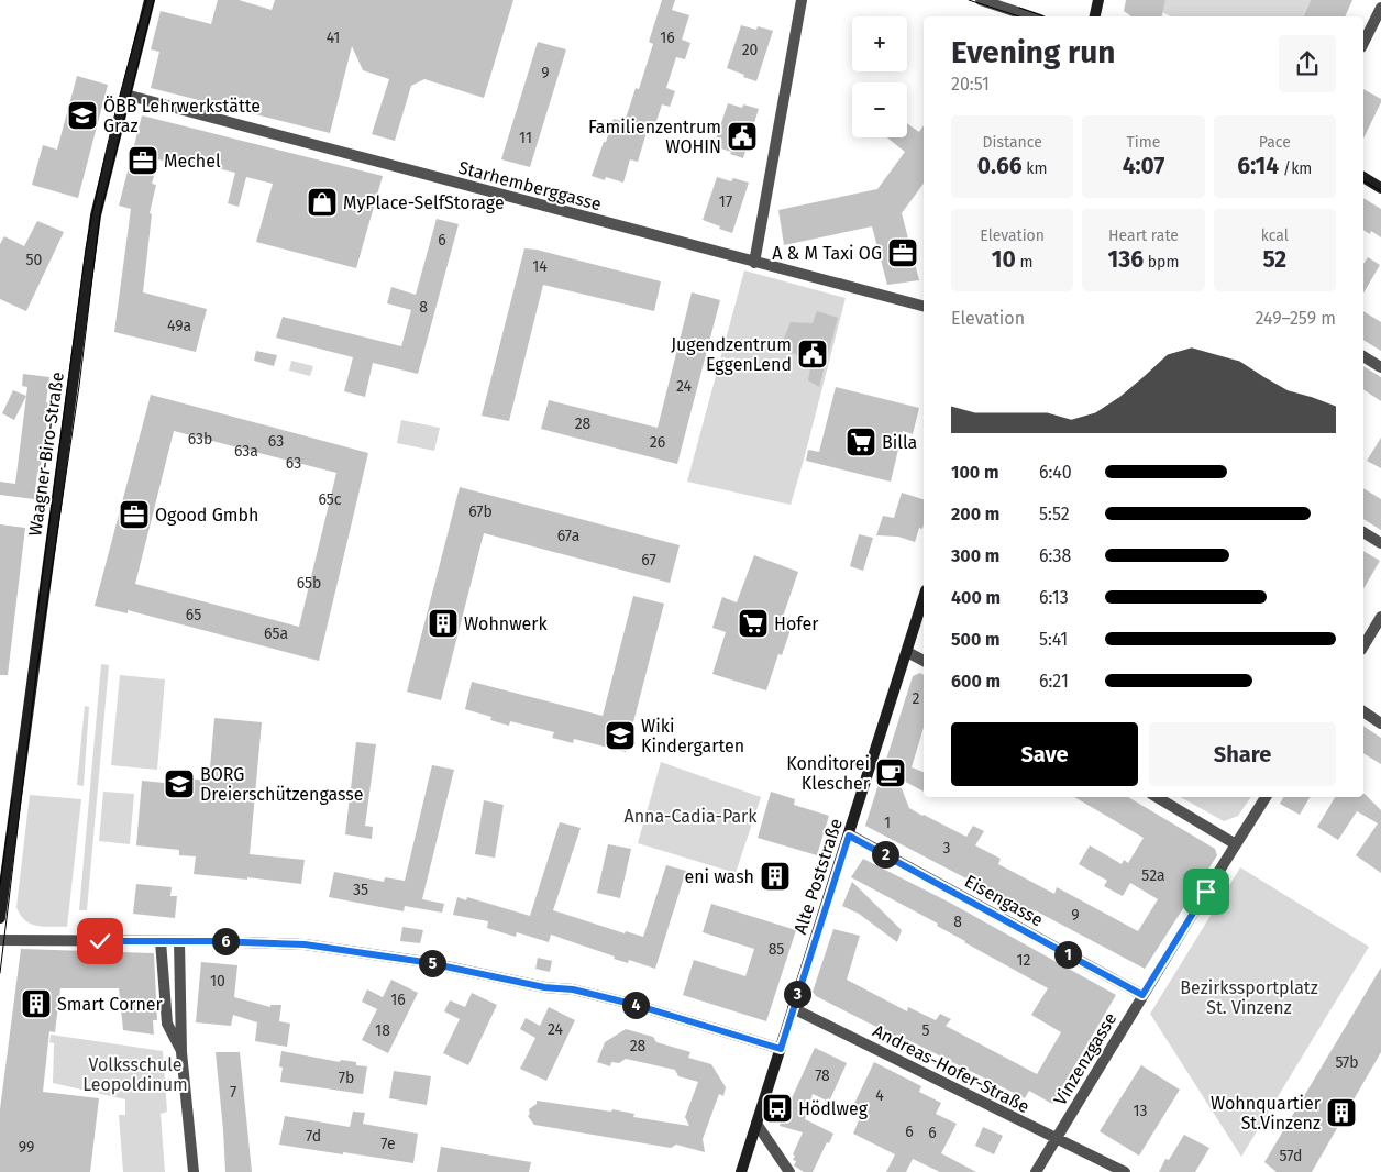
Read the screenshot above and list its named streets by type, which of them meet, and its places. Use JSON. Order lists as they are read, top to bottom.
{
  "streets": {
    "street": [
      "Starhemberggasse",
      "Waagner-Biro-Straße",
      "Alte Poststraße",
      "Eisengasse",
      "Vinzenzgasse",
      "Andreas-Hofer-Straße"
    ]
  },
  "crossings": [
    ["Starhemberggasse", "Waagner-Biro-Straße"],
    ["Alte Poststraße", "Eisengasse"],
    ["Alte Poststraße", "Andreas-Hofer-Straße"],
    ["Eisengasse", "Vinzenzgasse"],
    ["Vinzenzgasse", "Andreas-Hofer-Straße"]
  ],
  "parks": ["Anna-Cadia-Park", "Bezirkssportplatz St. Vinzenz", "Volksschule Leopoldinum"],
  "places": {
    "school or university": ["ÖBB Lehrwerkstätte Graz", "Wiki Kindergarten", "BORG Dreierschützengasse"],
    "public building": ["Familienzentrum WOHIN", "Jugendzentrum EggenLend"],
    "office": ["Mechel", "A & M Taxi OG", "Ogood Gmbh"],
    "shop": ["MyPlace-SelfStorage"],
    "supermarket": ["Billa", "Hofer"],
    "building": [
      "Wohnwerk",
      "eni wash",
      "Smart Corner",
      "Wohnquartier St.Vinzenz"
    ],
    "cafe": ["Konditorei Klescher"],
    "bus stop": ["Hödlweg"]
  },
  "house_numbers": [
    "41",
    "16",
    "20",
    "9",
    "11",
    "17",
    "6",
    "50",
    "14",
    "8",
    "49a",
    "24",
    "28",
    "63b",
    "63",
    "26",
    "63a",
    "63",
    "65c",
    "67b",
    "67a",
    "67",
    "65b",
    "65",
    "65a",
    "2",
    "1",
    "3",
    "52a",
    "35",
    "9",
    "8",
    "85",
    "12",
    "10",
    "16",
    "24",
    "18",
    "5",
    "28",
    "57b",
    "78",
    "7b",
    "7",
    "4",
    "13",
    "6",
    "6",
    "7d",
    "7e",
    "99",
    "57d"
  ],
  "page": {
    "map_buttons": ["+", "−"],
    "heading": ["Evening run", "20:51"],
    "stats": [
      ["Distance", "0.66 km"],
      ["Time", "4:07"],
      ["Pace", "6:14 /km"],
      ["Elevation", "10 m"],
      ["Heart rate", "136 bpm"],
      ["kcal", "52"]
    ],
    "chart": ["Elevation", "249–259 m"],
    "list": [
      {
        "name": "100 m",
        "note": "6:40"
      },
      {
        "name": "200 m",
        "note": "5:52"
      },
      {
        "name": "300 m",
        "note": "6:38"
      },
      {
        "name": "400 m",
        "note": "6:13"
      },
      {
        "name": "500 m",
        "note": "5:41"
      },
      {
        "name": "600 m",
        "note": "6:21"
      }
    ],
    "buttons": ["Save", "Share"],
    "pins": [
      "2",
      "6",
      "1",
      "5",
      "3",
      "4"
    ]
  }
}
